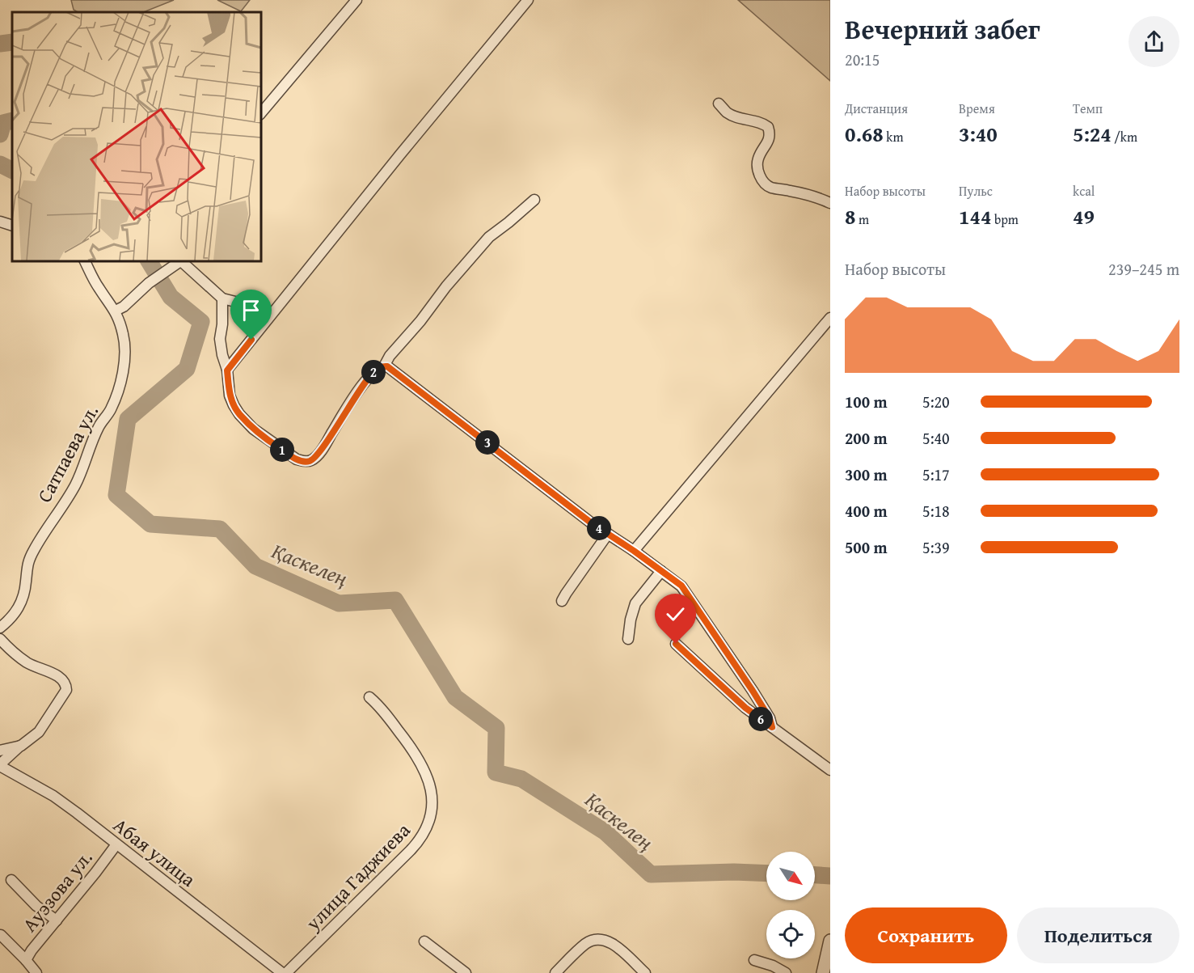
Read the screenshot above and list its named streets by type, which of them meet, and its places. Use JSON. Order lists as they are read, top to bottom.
{
  "streets": {
    "street": [
      "Сатпаева ул.",
      "Абая улица",
      "улица Гаджиева",
      "Ауэзова ул."
    ]
  },
  "crossings": [
    ["Абая улица", "Ауэзова ул."]
  ],
  "water": ["Қаскелең"],
  "north": "bottom right",
  "page": {
    "heading": ["Вечерний забег", "20:15"],
    "stats": [
      ["Дистанция", "0.68 km"],
      ["Время", "3:40"],
      ["Темп", "5:24 /km"],
      ["Набор высоты", "8 m"],
      ["Пульс", "144 bpm"],
      ["kcal", "49"]
    ],
    "chart": ["Набор высоты", "239–245 m"],
    "pins": [
      "2",
      "3",
      "1",
      "4",
      "6"
    ],
    "list": [
      {
        "name": "100 m",
        "note": "5:20"
      },
      {
        "name": "200 m",
        "note": "5:40"
      },
      {
        "name": "300 m",
        "note": "5:17"
      },
      {
        "name": "400 m",
        "note": "5:18"
      },
      {
        "name": "500 m",
        "note": "5:39"
      }
    ],
    "buttons": ["Сохранить", "Поделиться"]
  }
}
